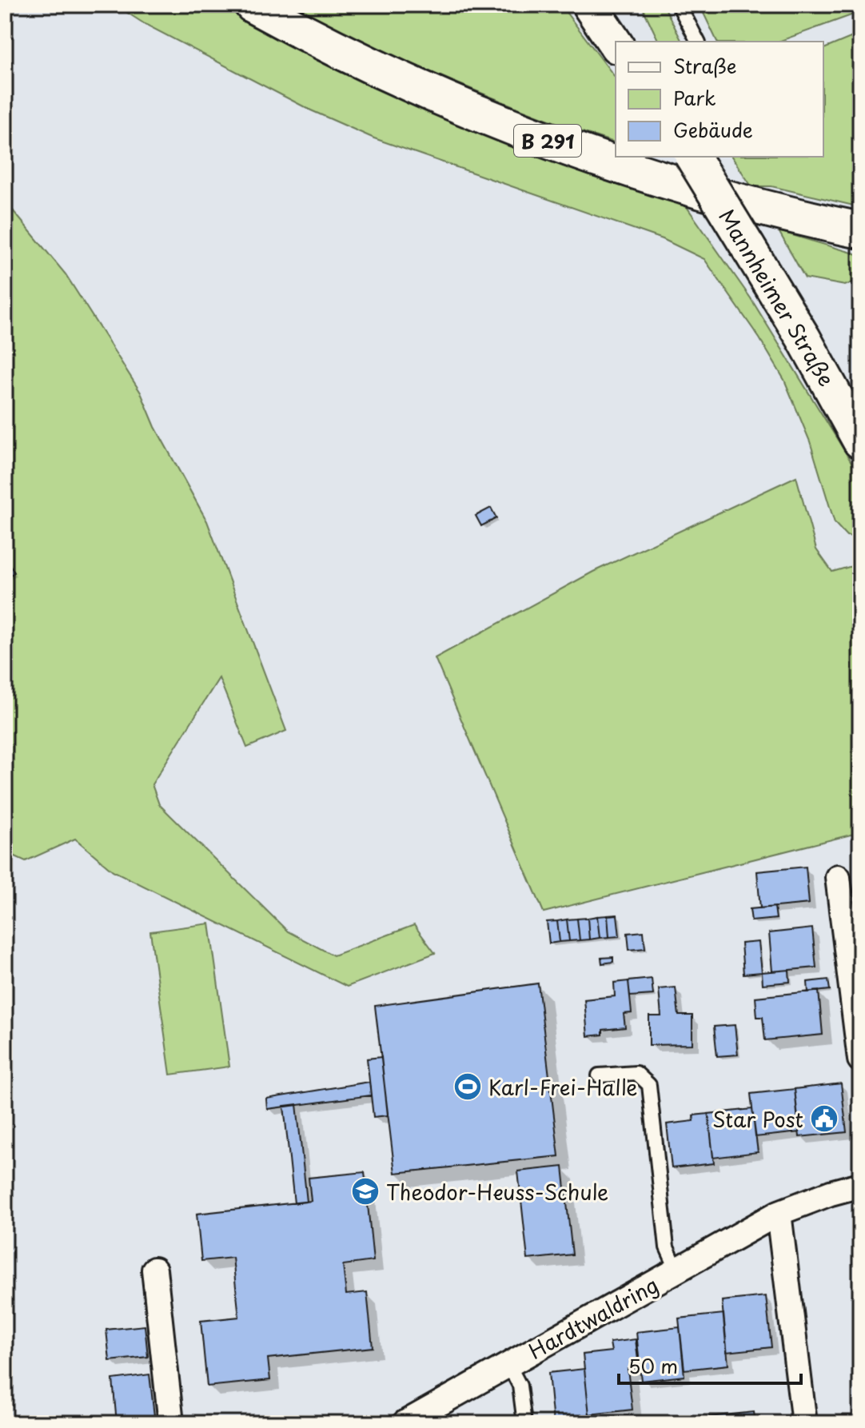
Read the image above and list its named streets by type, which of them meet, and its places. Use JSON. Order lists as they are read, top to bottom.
{
  "streets": {
    "main road": ["B 291"],
    "street": ["Mannheimer Straße", "Hardtwaldring"]
  },
  "places": {
    "sports": ["Karl-Frei-Halle"],
    "public building": ["Star Post"],
    "school or university": ["Theodor-Heuss-Schule"]
  },
  "legend": ["Straße", "Park", "Gebäude"],
  "scale_bar": "50 m"
}
